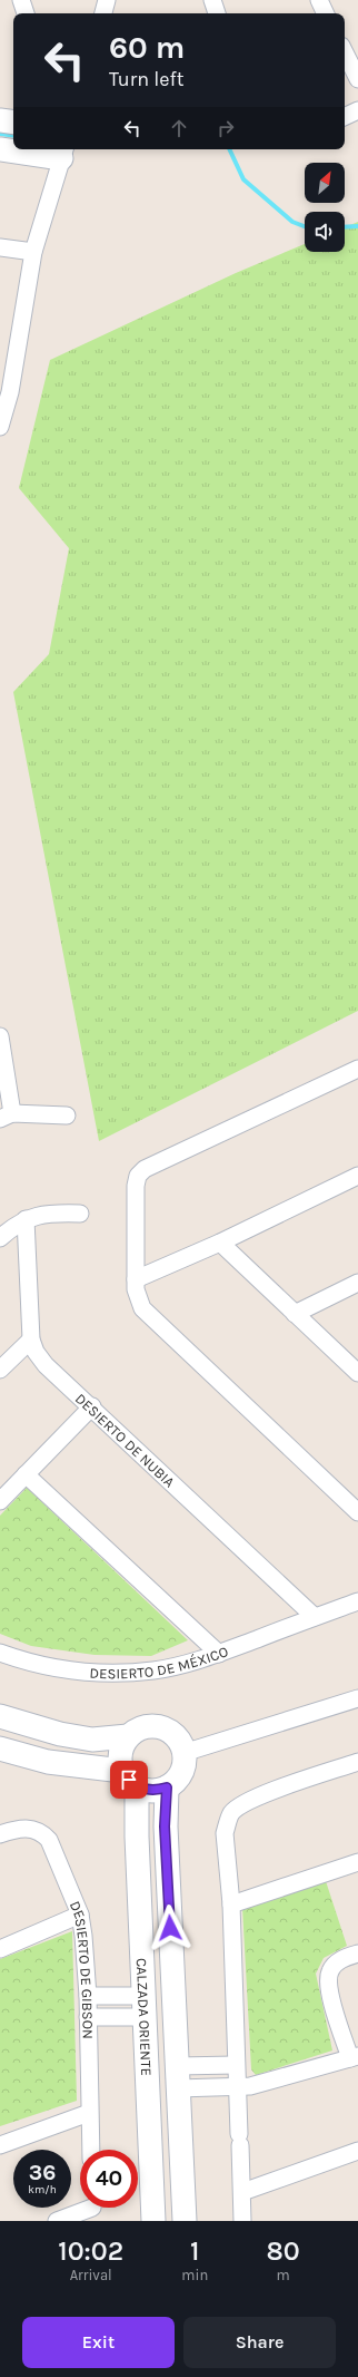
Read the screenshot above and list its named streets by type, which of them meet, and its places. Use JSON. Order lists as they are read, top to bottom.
{
  "streets": {
    "street": [
      "DESIERTO DE NUBIA",
      "DESIERTO DE MÉXICO",
      "DESIERTO DE GIBSON",
      "CALZADA ORIENTE"
    ]
  },
  "crossings": [
    ["DESIERTO DE NUBIA", "DESIERTO DE MÉXICO"]
  ],
  "north": "top right",
  "page": {
    "turn": ["60 m", "Turn left"],
    "speed": "36 km/h",
    "limit": "40",
    "eta": [
      "10:02",
      "Arrival",
      "1",
      "min",
      "80",
      "m"
    ],
    "buttons": ["Exit", "Share"]
  }
}
